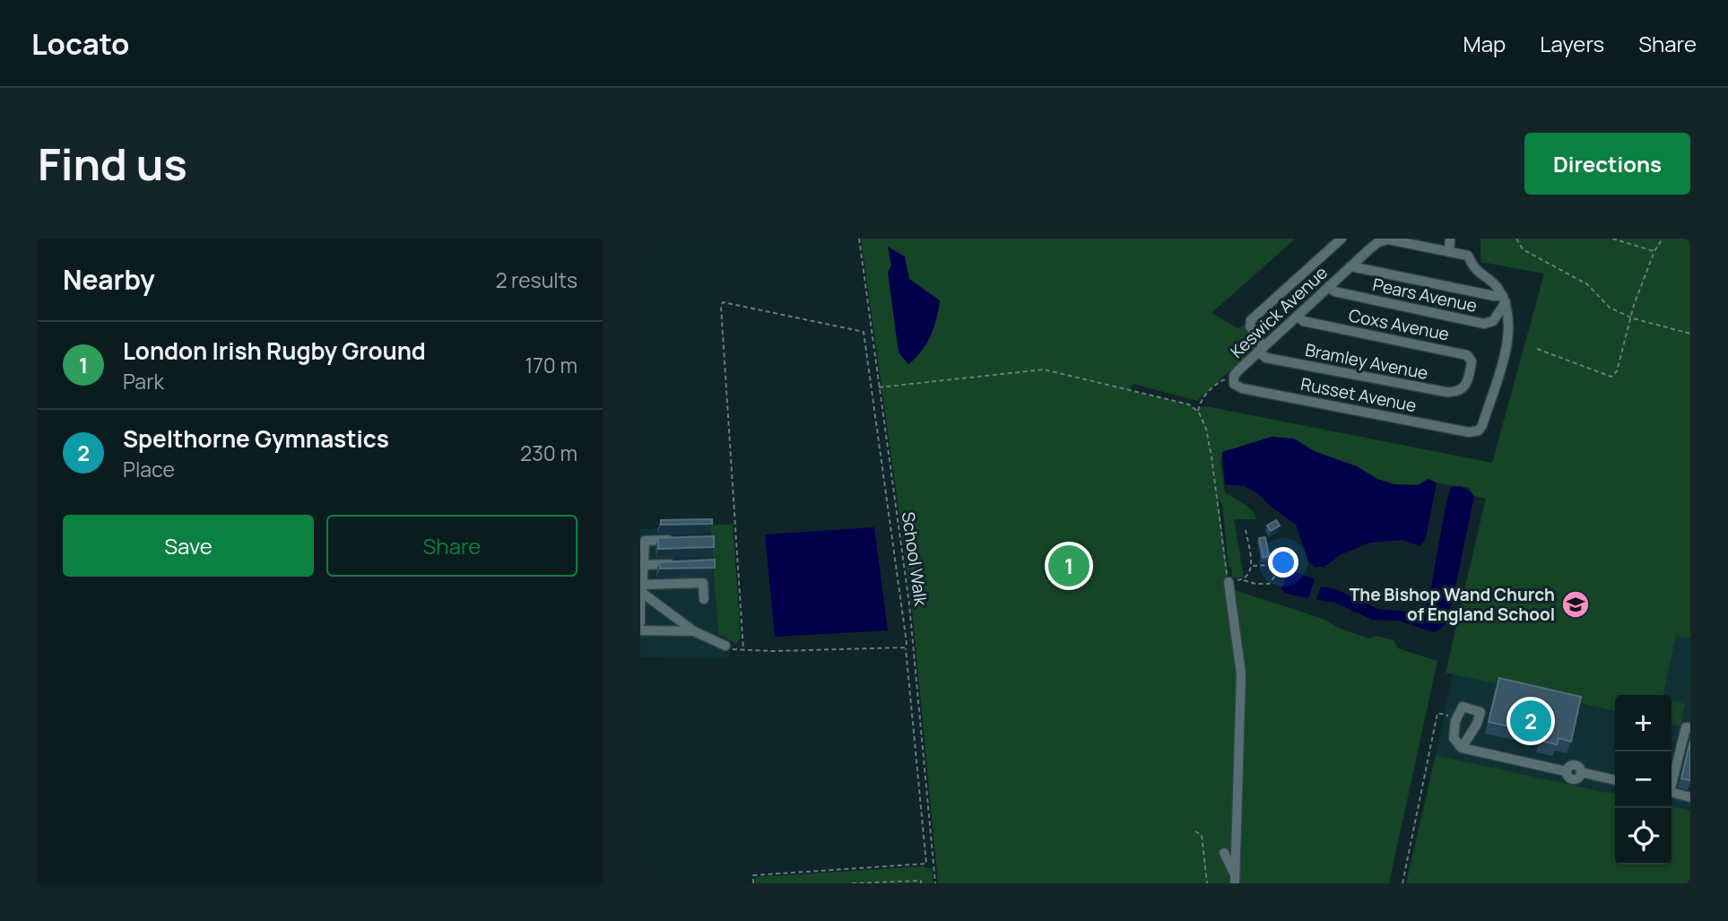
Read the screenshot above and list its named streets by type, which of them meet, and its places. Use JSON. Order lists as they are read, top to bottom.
{
  "streets": {
    "lane": [
      "Pears Avenue",
      "Keswick Avenue",
      "Coxs Avenue",
      "Bramley Avenue",
      "Russet Avenue"
    ],
    "path": ["School Walk"]
  },
  "crossings": [
    ["Pears Avenue", "Keswick Avenue"],
    ["Pears Avenue", "Russet Avenue"],
    ["Keswick Avenue", "Coxs Avenue"],
    ["Keswick Avenue", "Bramley Avenue"],
    ["Keswick Avenue", "Russet Avenue"],
    ["Coxs Avenue", "Bramley Avenue"]
  ],
  "places": {
    "school or university": ["The Bishop Wand Church of England School"]
  },
  "page": {
    "header": "Locato",
    "nav": ["Map", "Layers", "Share"],
    "buttons": [
      "Directions",
      ["Save", "Share"]
    ],
    "title": "Find us",
    "heading": ["Nearby", "2 results"],
    "list": [
      {
        "mark": "1",
        "name": "London Irish Rugby Ground",
        "note": "Park",
        "value": "170 m"
      },
      {
        "mark": "2",
        "name": "Spelthorne Gymnastics",
        "note": "Place",
        "value": "230 m"
      }
    ],
    "pins": ["1", "2"],
    "map_buttons": ["+", "−"]
  }
}
